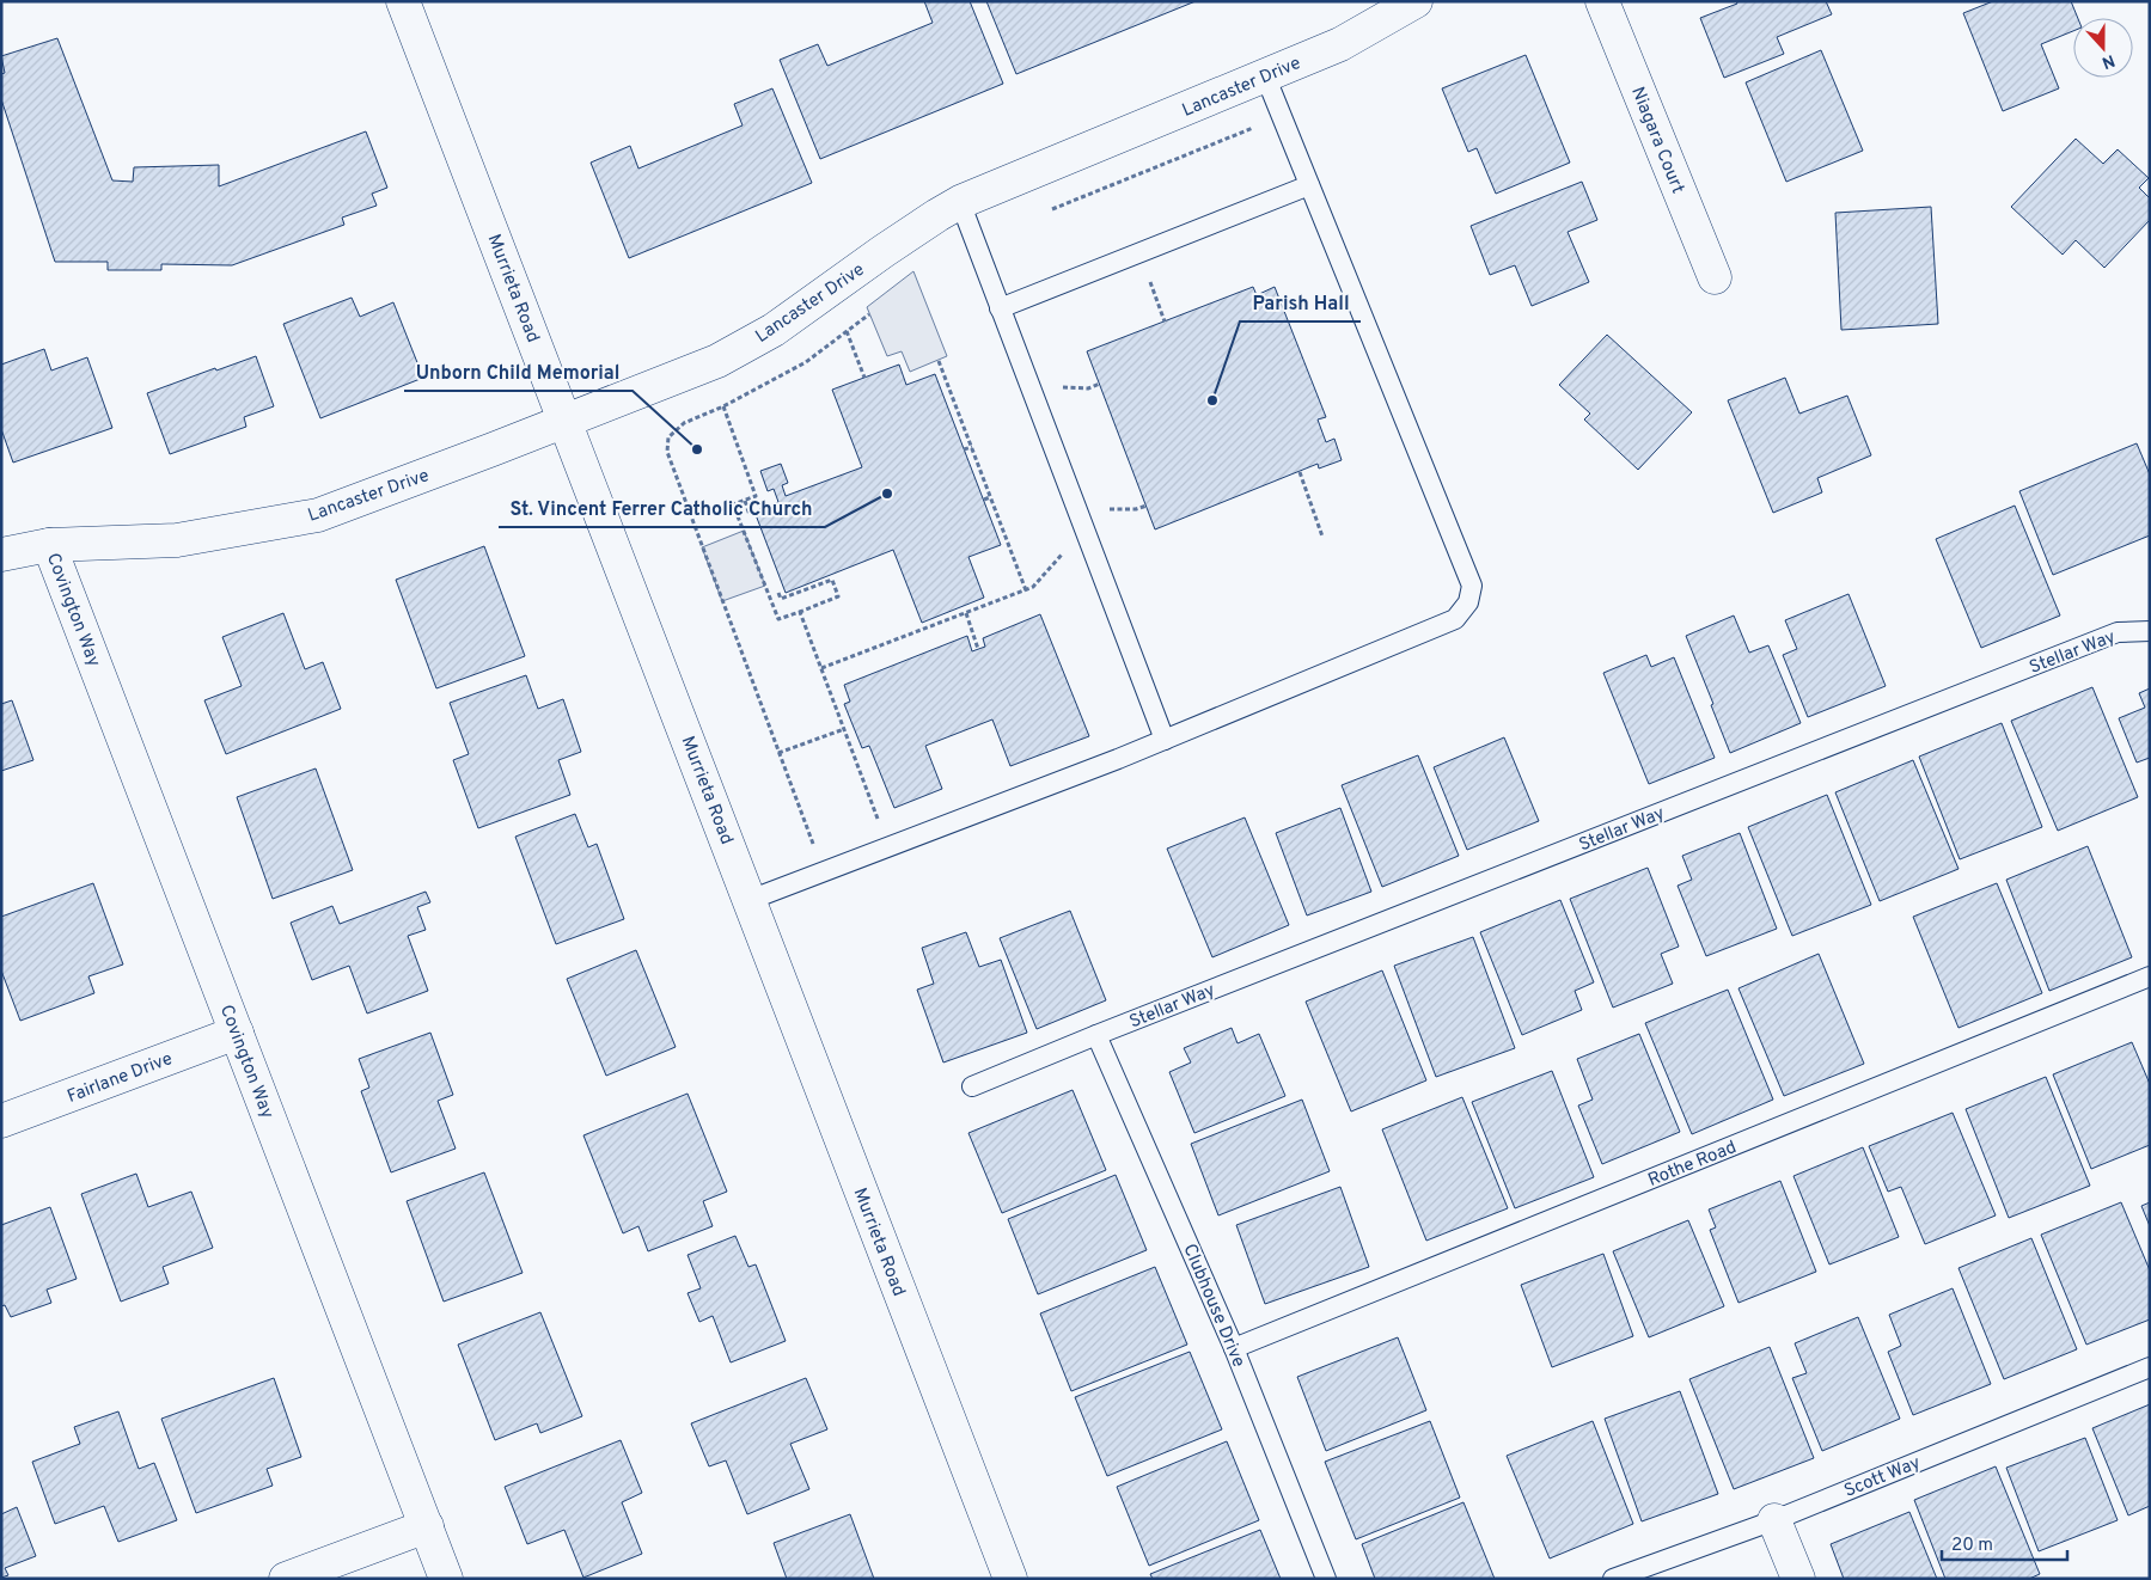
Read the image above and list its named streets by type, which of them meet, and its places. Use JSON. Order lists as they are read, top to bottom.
{
  "streets": {
    "street": [
      "Lancaster Drive",
      "Niagara Court",
      "Murrieta Road",
      "Covington Way",
      "Fairlane Drive"
    ],
    "lane": [
      "Stellar Way",
      "Rothe Road",
      "Clubhouse Drive",
      "Scott Way"
    ]
  },
  "crossings": [
    ["Lancaster Drive", "Murrieta Road"],
    ["Lancaster Drive", "Covington Way"],
    ["Covington Way", "Fairlane Drive"],
    ["Stellar Way", "Clubhouse Drive"],
    ["Rothe Road", "Clubhouse Drive"]
  ],
  "places": ["Parish Hall", "Unborn Child Memorial", "St. Vincent Ferrer Catholic Church"],
  "scale_bar": "20 m",
  "north": "bottom"
}
